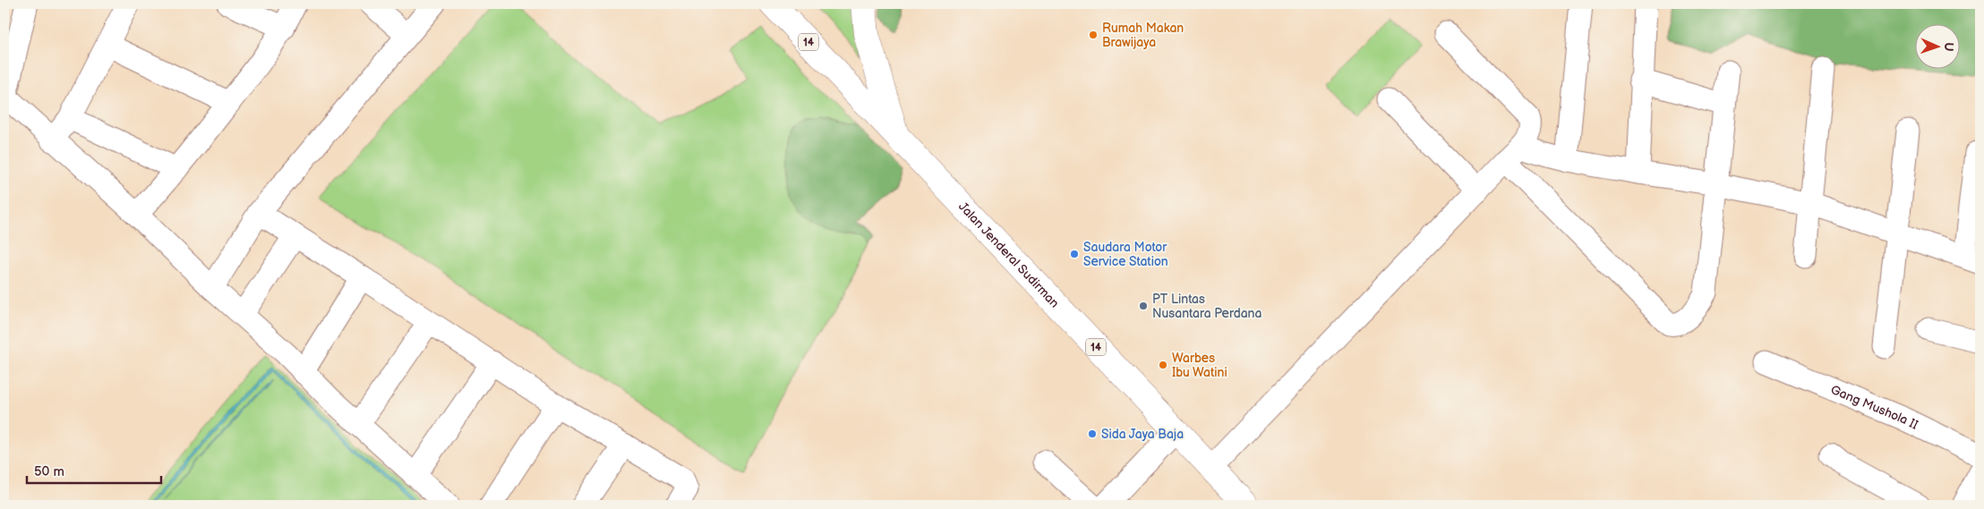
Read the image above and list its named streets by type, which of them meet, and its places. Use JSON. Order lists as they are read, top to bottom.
{
  "streets": {
    "highway": ["14", "Jalan Jenderal Sudirman"],
    "street": ["Gang Mushola II"]
  },
  "places": [
    "Rumah Makan Brawijaya",
    "Saudara Motor Service Station",
    "PT Lintas Nusantara Perdana",
    "Warbes Ibu Watini",
    "Sida Jaya Baja"
  ],
  "scale_bar": "50 m",
  "north": "right"
}
